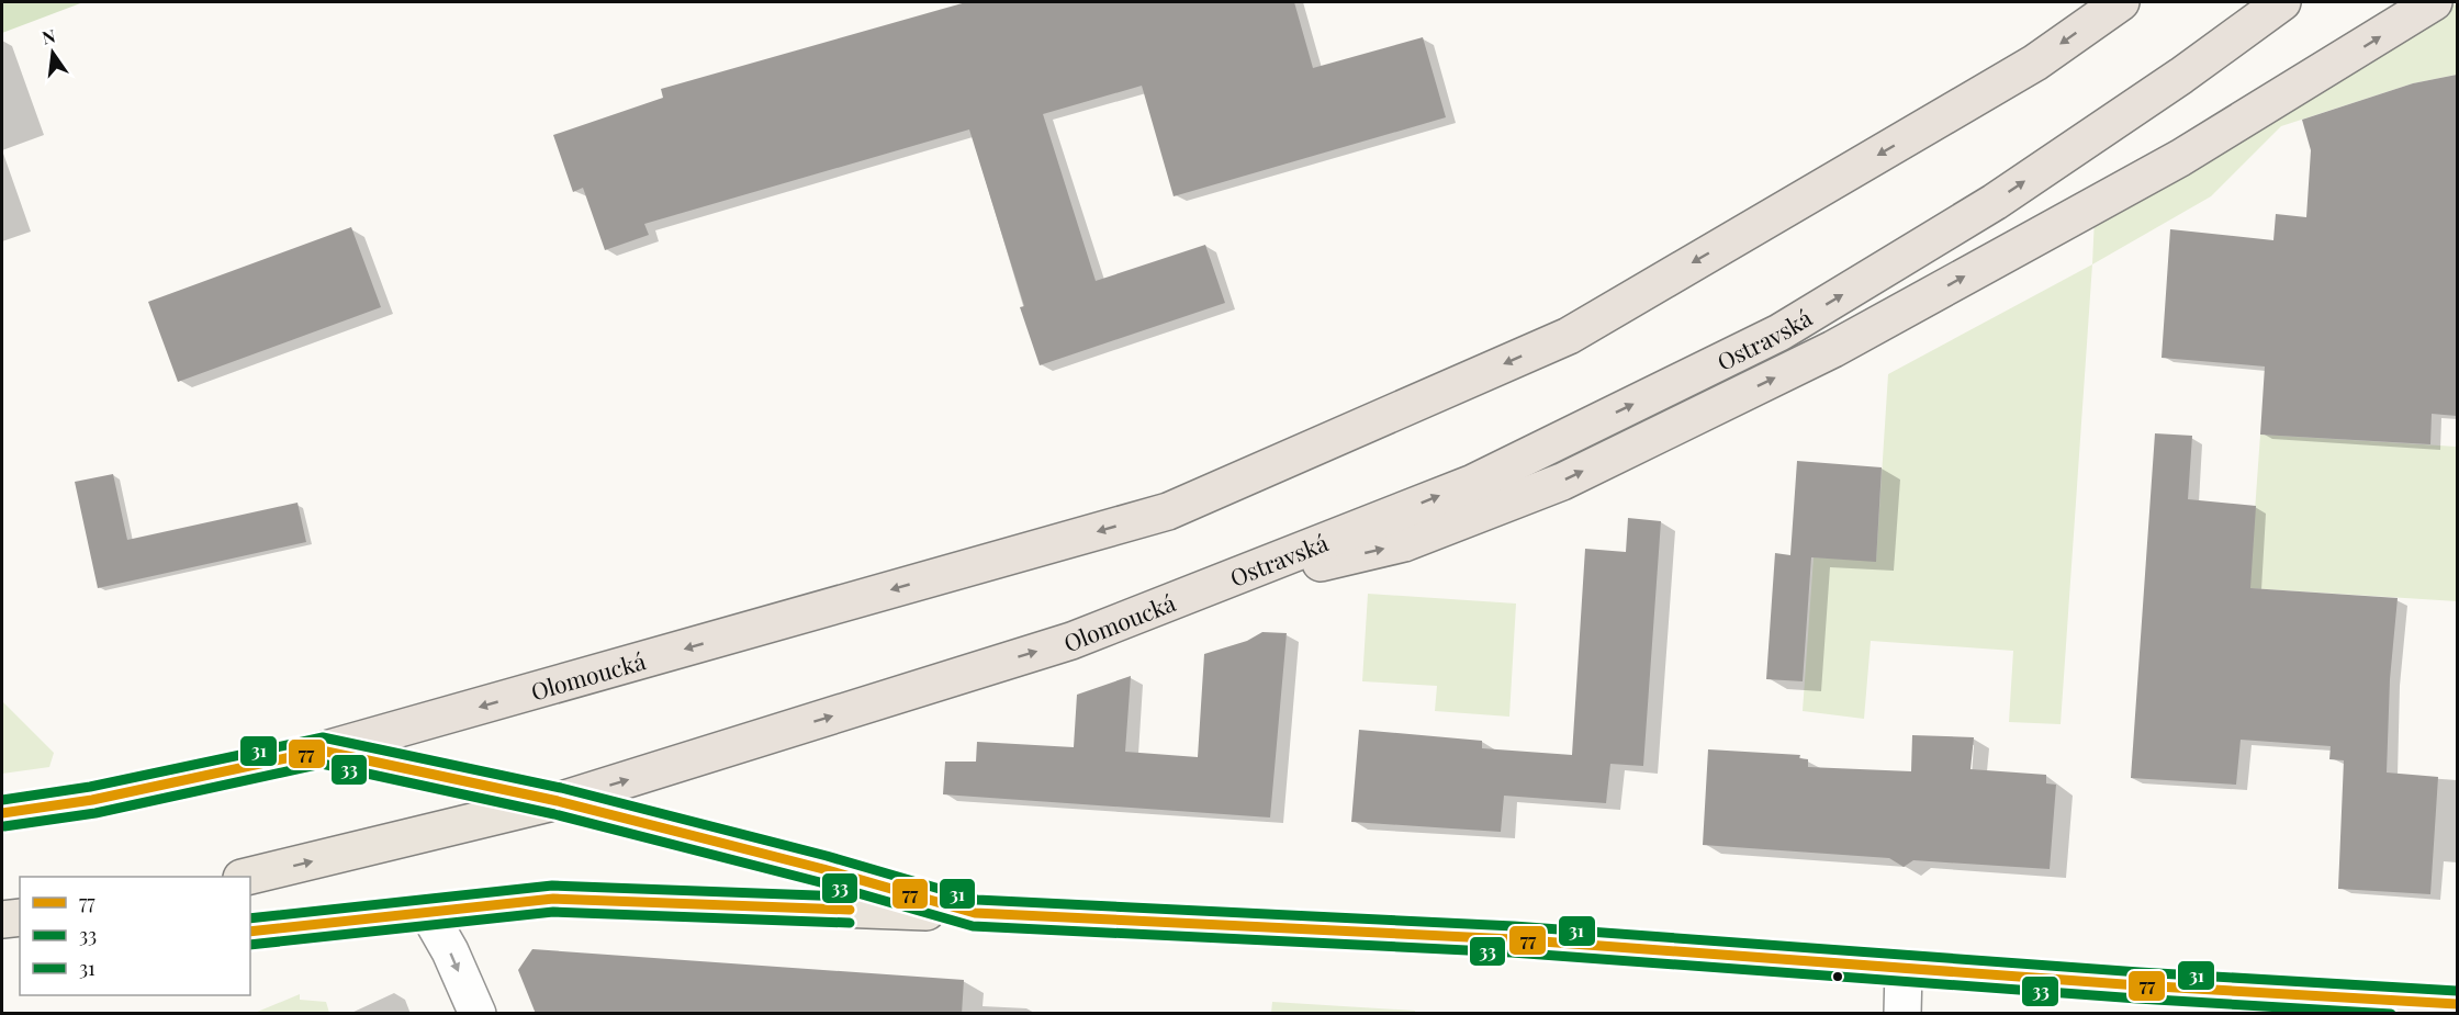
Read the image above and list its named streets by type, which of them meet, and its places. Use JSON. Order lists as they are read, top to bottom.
{
  "streets": {
    "highway": ["Ostravská", "Olomoucká"]
  },
  "crossings": [
    ["Ostravská", "Olomoucká"]
  ],
  "lines": ["transit line 31", "transit line 77", "transit line 33"],
  "legend": ["77", "33", "31"],
  "north": "top"
}
